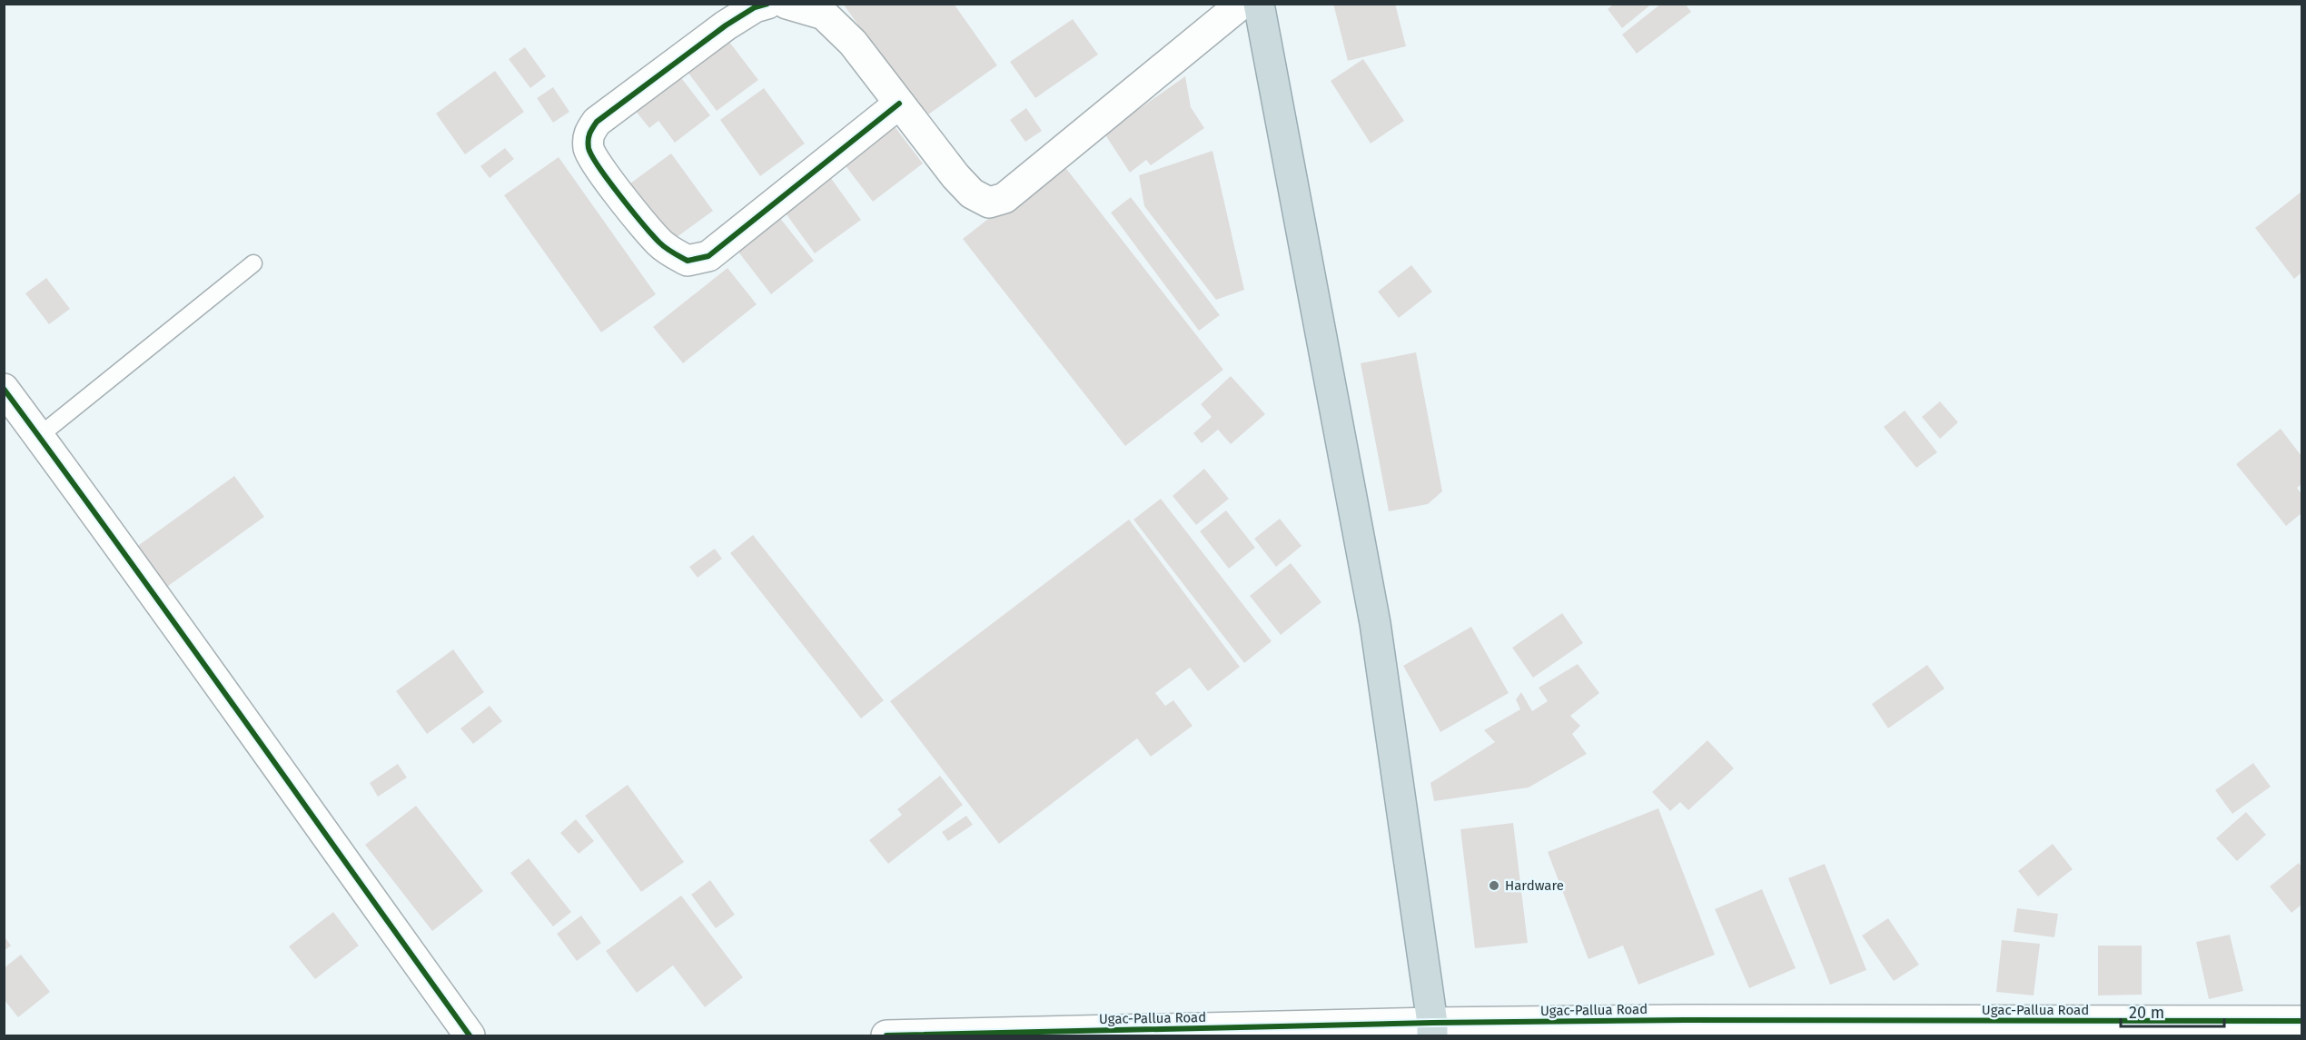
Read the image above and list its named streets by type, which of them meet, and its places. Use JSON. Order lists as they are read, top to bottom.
{
  "streets": {
    "street": ["Ugac-Pallua Road"]
  },
  "places": ["Hardware"],
  "scale_bar": "20 m"
}
